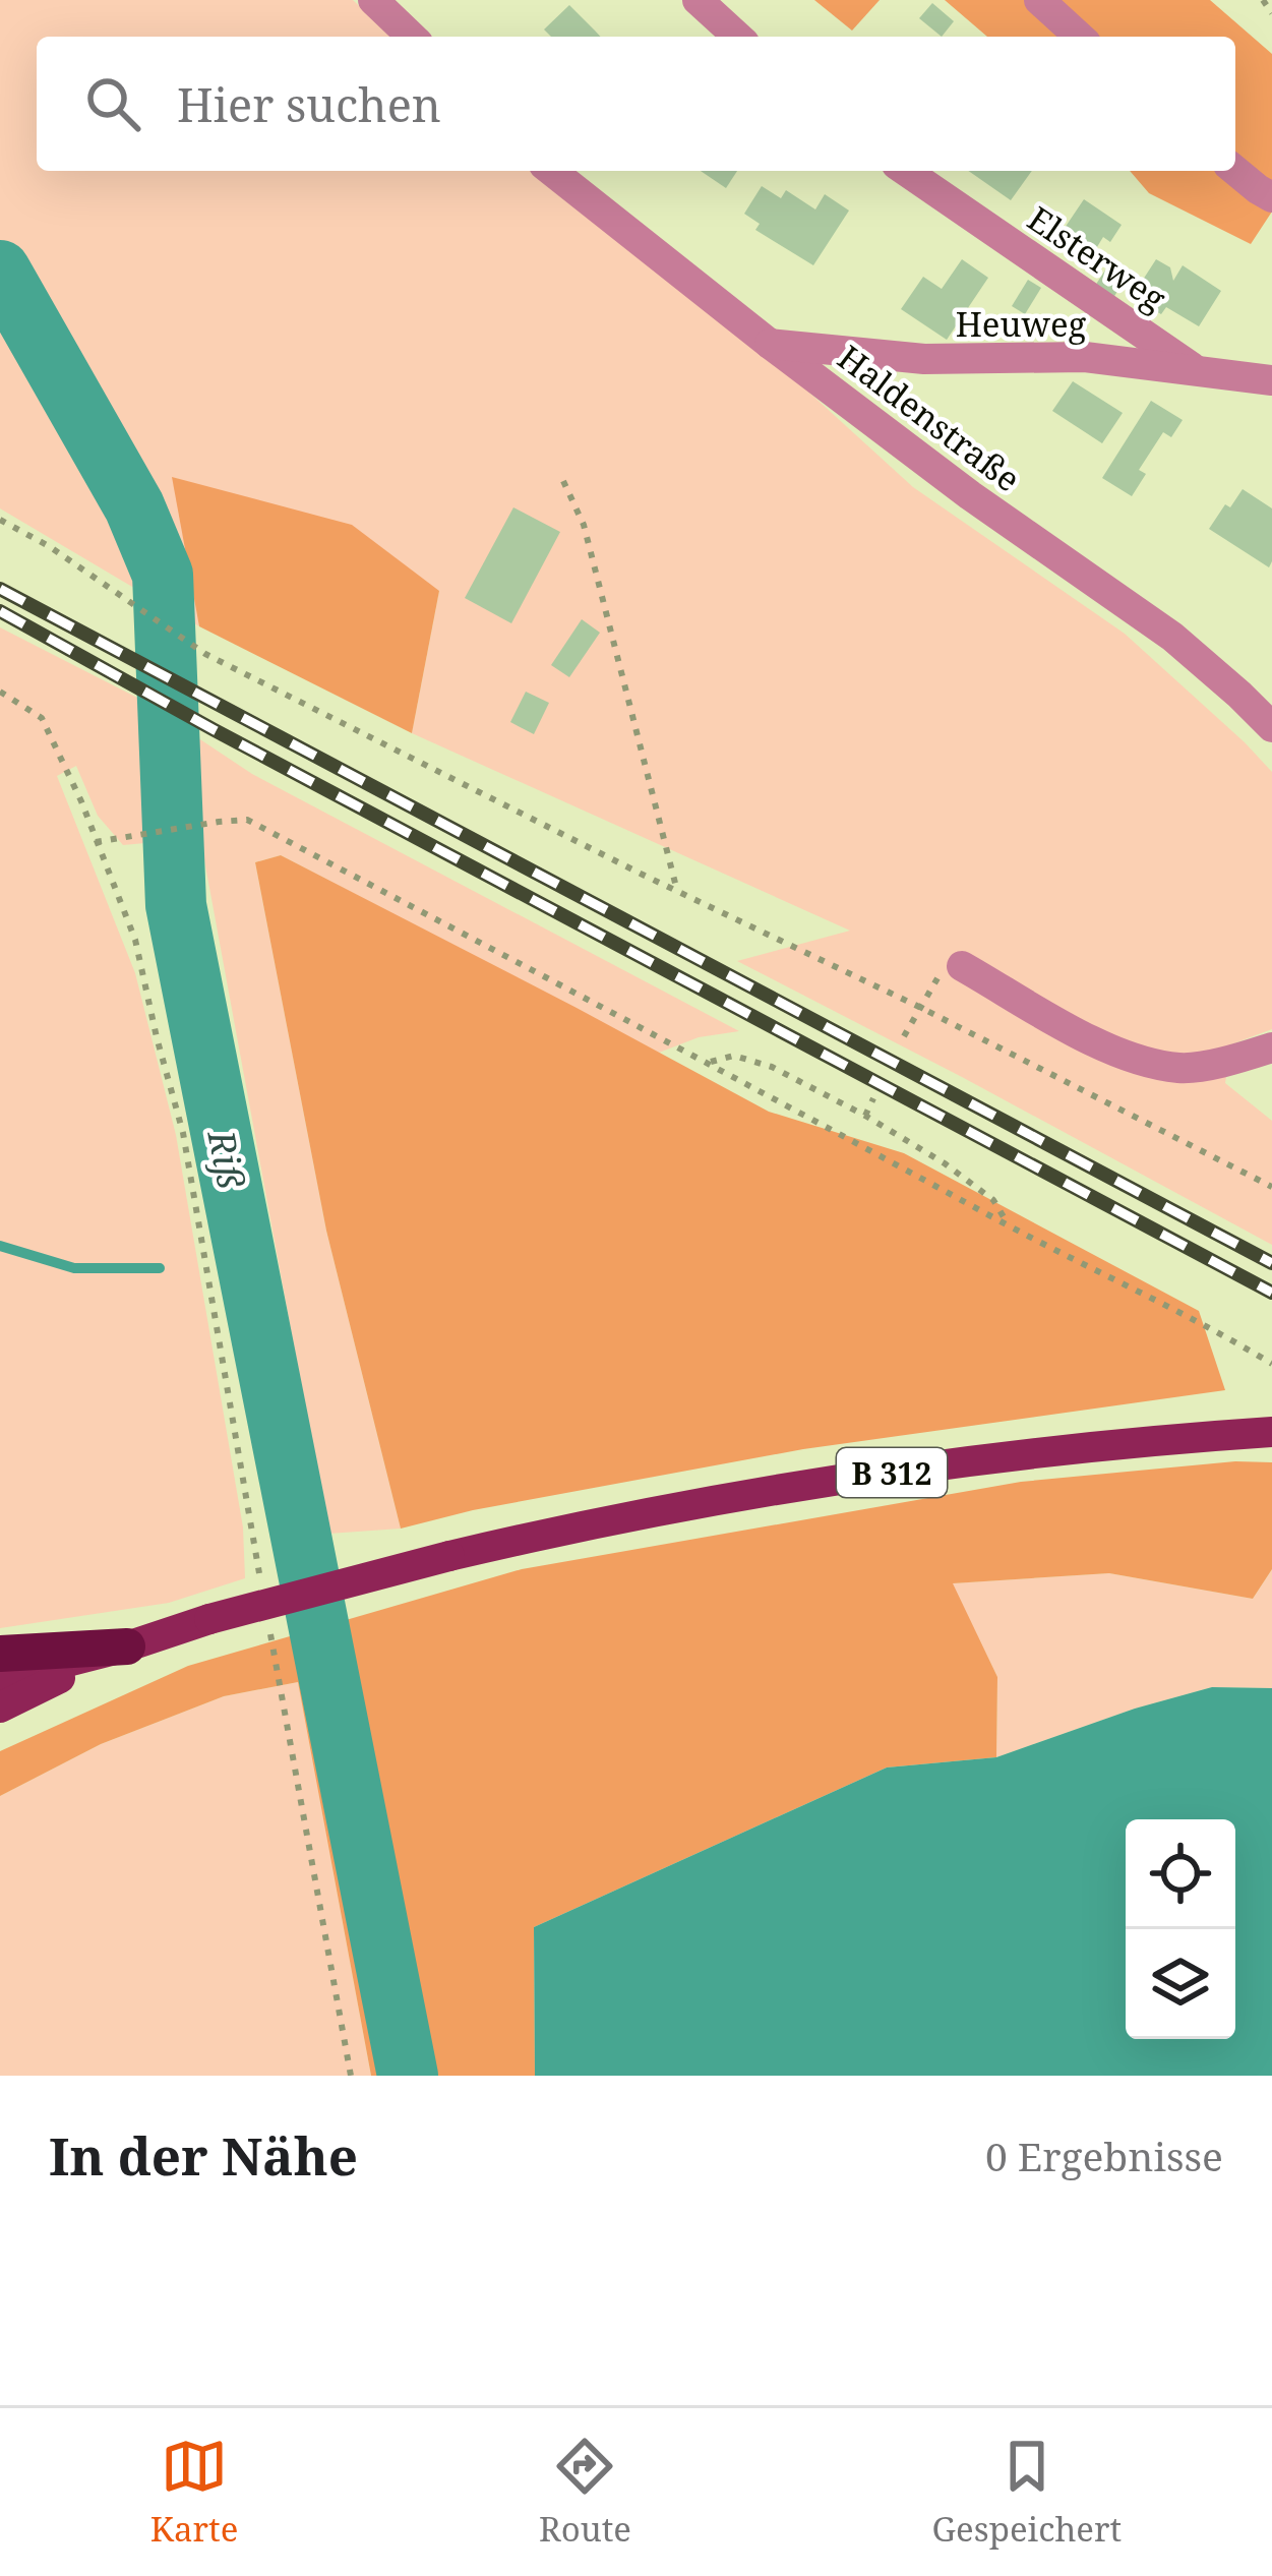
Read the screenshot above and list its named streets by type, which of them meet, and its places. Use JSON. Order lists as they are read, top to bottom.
{
  "streets": {
    "main road": ["B 312"],
    "street": ["Elsterweg", "Heuweg", "Haldenstraße"]
  },
  "crossings": [
    ["Elsterweg", "Heuweg"],
    ["Heuweg", "Haldenstraße"]
  ],
  "water": ["Riß"],
  "page": {
    "search": "Hier suchen",
    "heading": ["In der Nähe", "0 Ergebnisse"],
    "nav": ["Karte", "Route", "Gespeichert"]
  }
}
